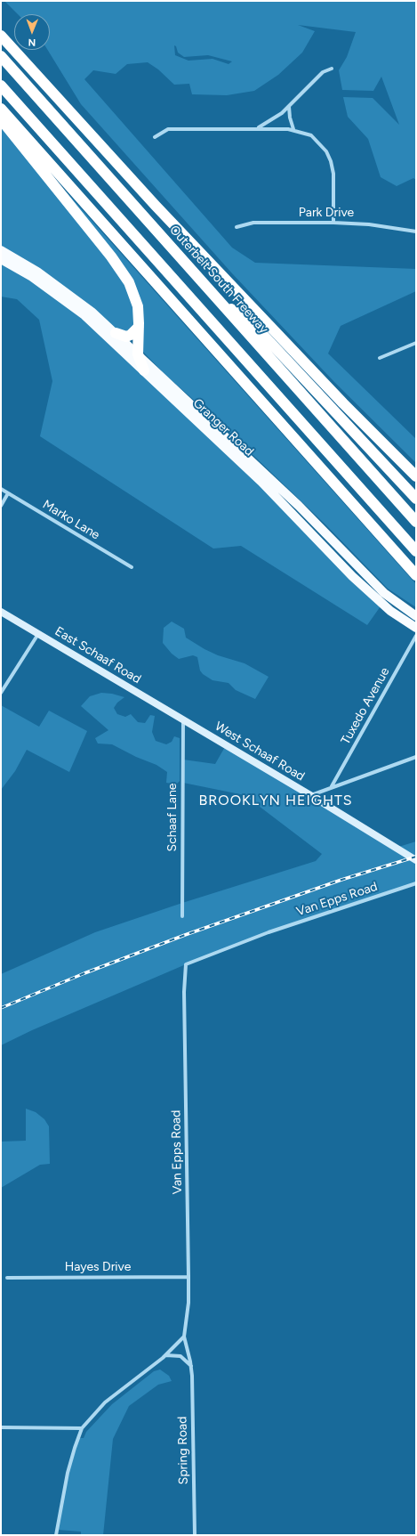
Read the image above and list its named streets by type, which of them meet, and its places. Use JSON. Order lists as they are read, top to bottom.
{
  "streets": {
    "highway": ["Outerbelt South Freeway"],
    "main road": ["Granger Road"],
    "street": [
      "Park Drive",
      "Marko Lane",
      "East Schaaf Road",
      "Tuxedo Avenue",
      "West Schaaf Road",
      "Schaaf Lane",
      "Van Epps Road",
      "Hayes Drive",
      "Spring Road"
    ]
  },
  "crossings": [
    ["East Schaaf Road", "West Schaaf Road"],
    ["East Schaaf Road", "Schaaf Lane"],
    ["West Schaaf Road", "Schaaf Lane"],
    ["Van Epps Road", "Hayes Drive"],
    ["Van Epps Road", "Spring Road"]
  ],
  "districts": ["BROOKLYN HEIGHTS"],
  "north": "bottom"
}
